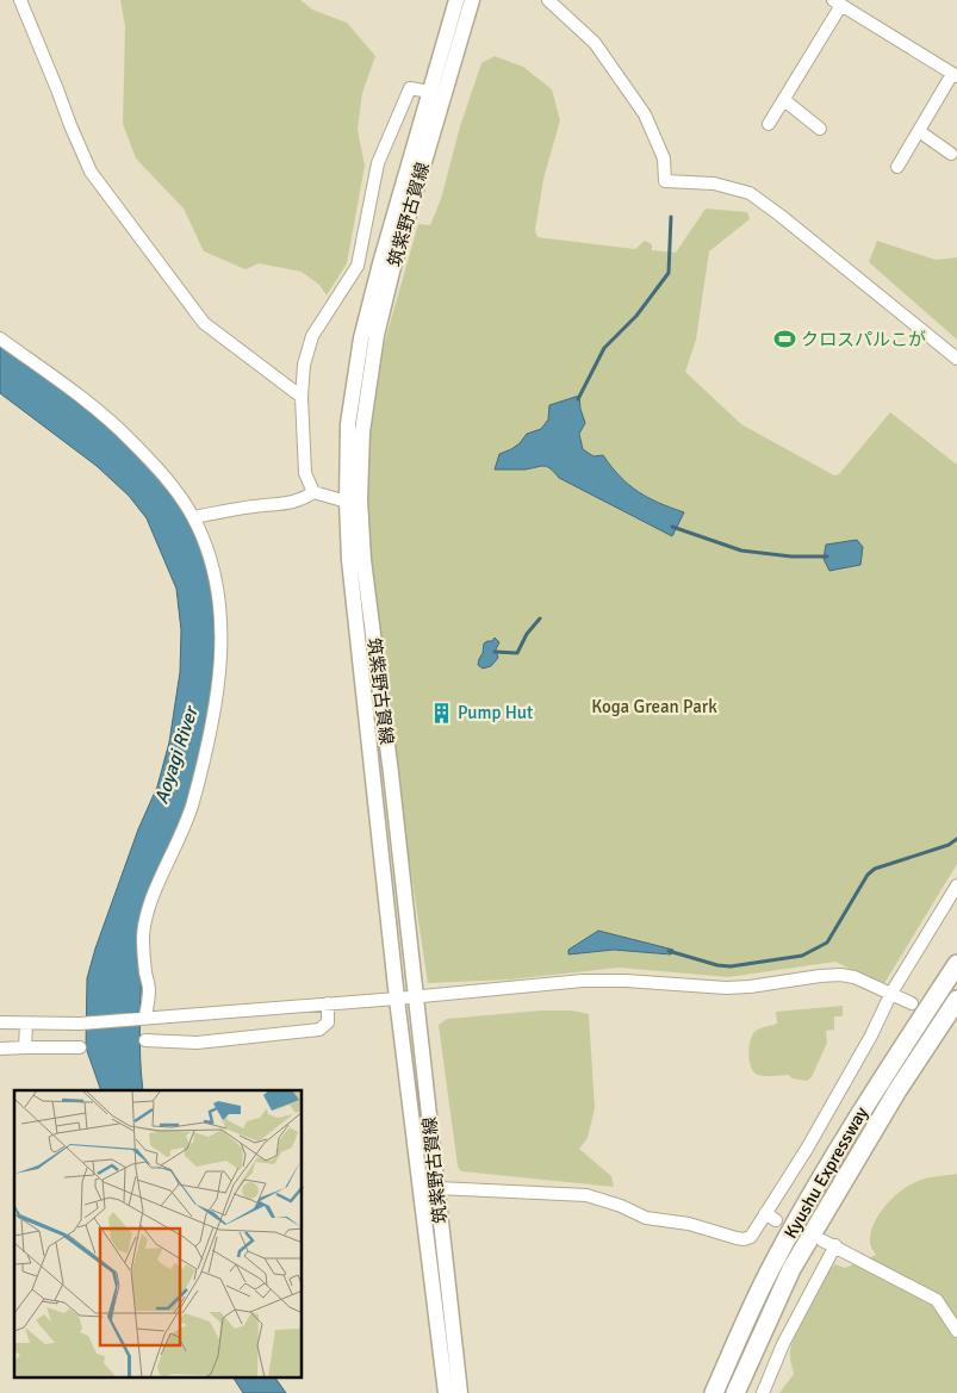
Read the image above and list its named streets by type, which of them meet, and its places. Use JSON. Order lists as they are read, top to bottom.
{
  "streets": {
    "highway": ["Kyushu Expressway"],
    "main road": ["筑紫野古賀線"]
  },
  "water": ["Aoyagi River"],
  "parks": ["Koga Grean Park"],
  "places": {
    "sports": ["クロスパルこが"],
    "building": ["Pump Hut"]
  }
}
